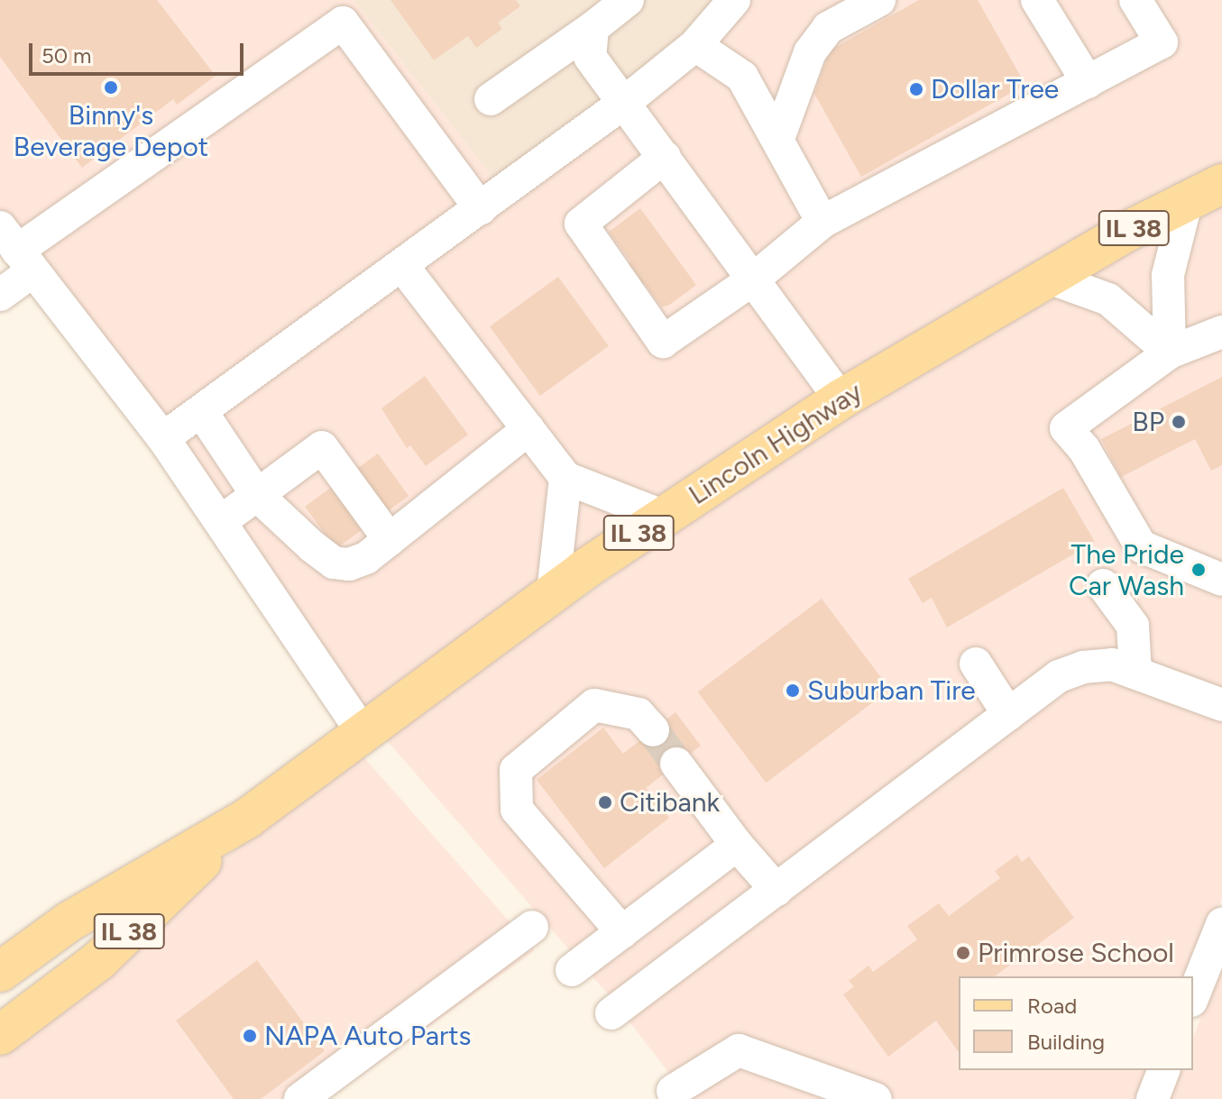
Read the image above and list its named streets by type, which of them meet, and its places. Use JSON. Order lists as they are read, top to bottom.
{
  "streets": {
    "main road": ["IL 38", "Lincoln Highway"]
  },
  "places": [
    "Binny's Beverage Depot",
    "Dollar Tree",
    "BP",
    "The Pride Car Wash",
    "Suburban Tire",
    "Citibank",
    "Primrose School",
    "NAPA Auto Parts"
  ],
  "legend": ["Road", "Building"],
  "scale_bar": "50 m"
}
